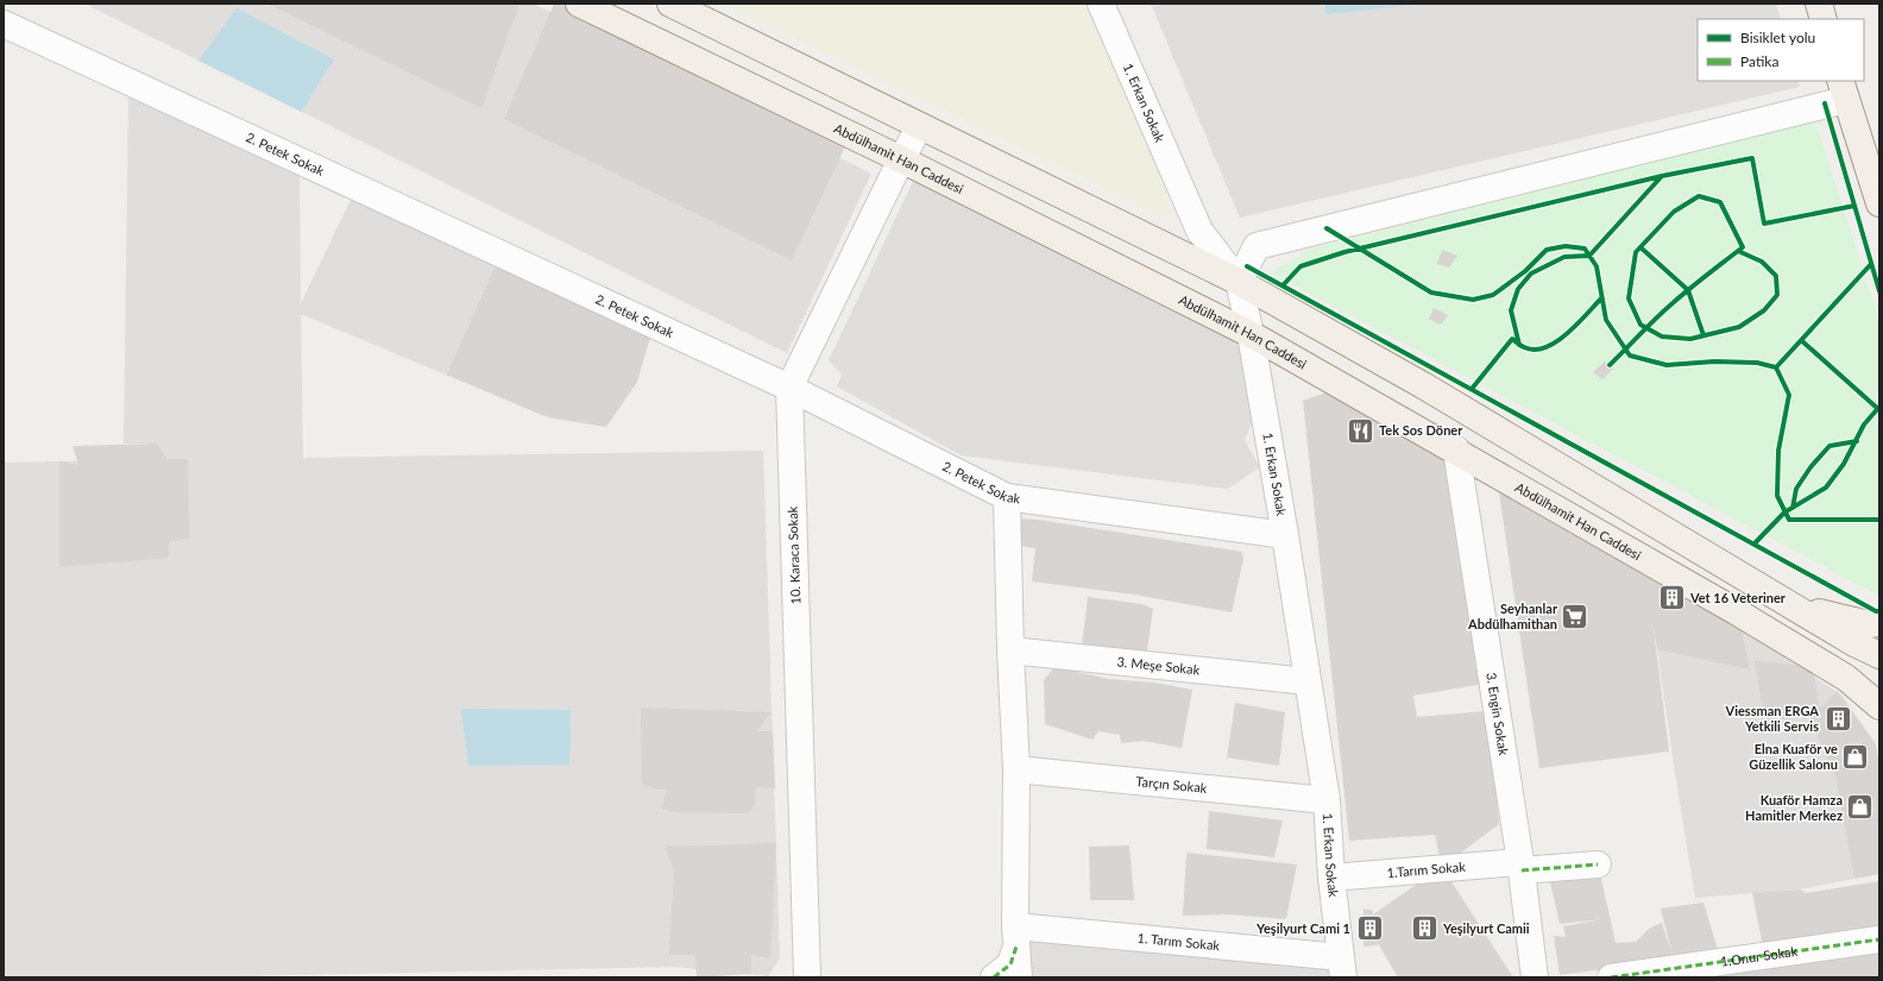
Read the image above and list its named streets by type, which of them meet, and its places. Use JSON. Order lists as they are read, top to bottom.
{
  "streets": {
    "main road": ["Abdülhamit Han Caddesi"],
    "street": [
      "1. Erkan Sokak",
      "2. Petek Sokak",
      "10. Karaca Sokak",
      "3. Meşe Sokak",
      "3. Engin Sokak",
      "Tarçın Sokak",
      "1.Tarım Sokak",
      "1. Tarım Sokak",
      "1.Onur Sokak"
    ]
  },
  "crossings": [
    ["1. Erkan Sokak", "2. Petek Sokak"],
    ["1. Erkan Sokak", "Abdülhamit Han Caddesi"],
    ["1. Erkan Sokak", "3. Meşe Sokak"],
    ["1. Erkan Sokak", "Tarçın Sokak"],
    ["1. Erkan Sokak", "1.Tarım Sokak"],
    ["1. Erkan Sokak", "1. Tarım Sokak"],
    ["2. Petek Sokak", "10. Karaca Sokak"],
    ["Abdülhamit Han Caddesi", "10. Karaca Sokak"],
    ["Abdülhamit Han Caddesi", "3. Engin Sokak"],
    ["3. Engin Sokak", "1.Tarım Sokak"]
  ],
  "places": {
    "restaurant": ["Tek Sos Döner"],
    "building": [
      "Vet 16 Veteriner",
      "Viessman ERGA Yetkili Servis",
      "Yeşilyurt Cami 1",
      "Yeşilyurt Camii"
    ],
    "supermarket": ["Seyhanlar Abdülhamithan"],
    "shop": ["Elna Kuaför ve Güzellik Salonu", "Kuaför Hamza Hamitler Merkez"]
  },
  "legend": ["Bisiklet yolu", "Patika"]
}
